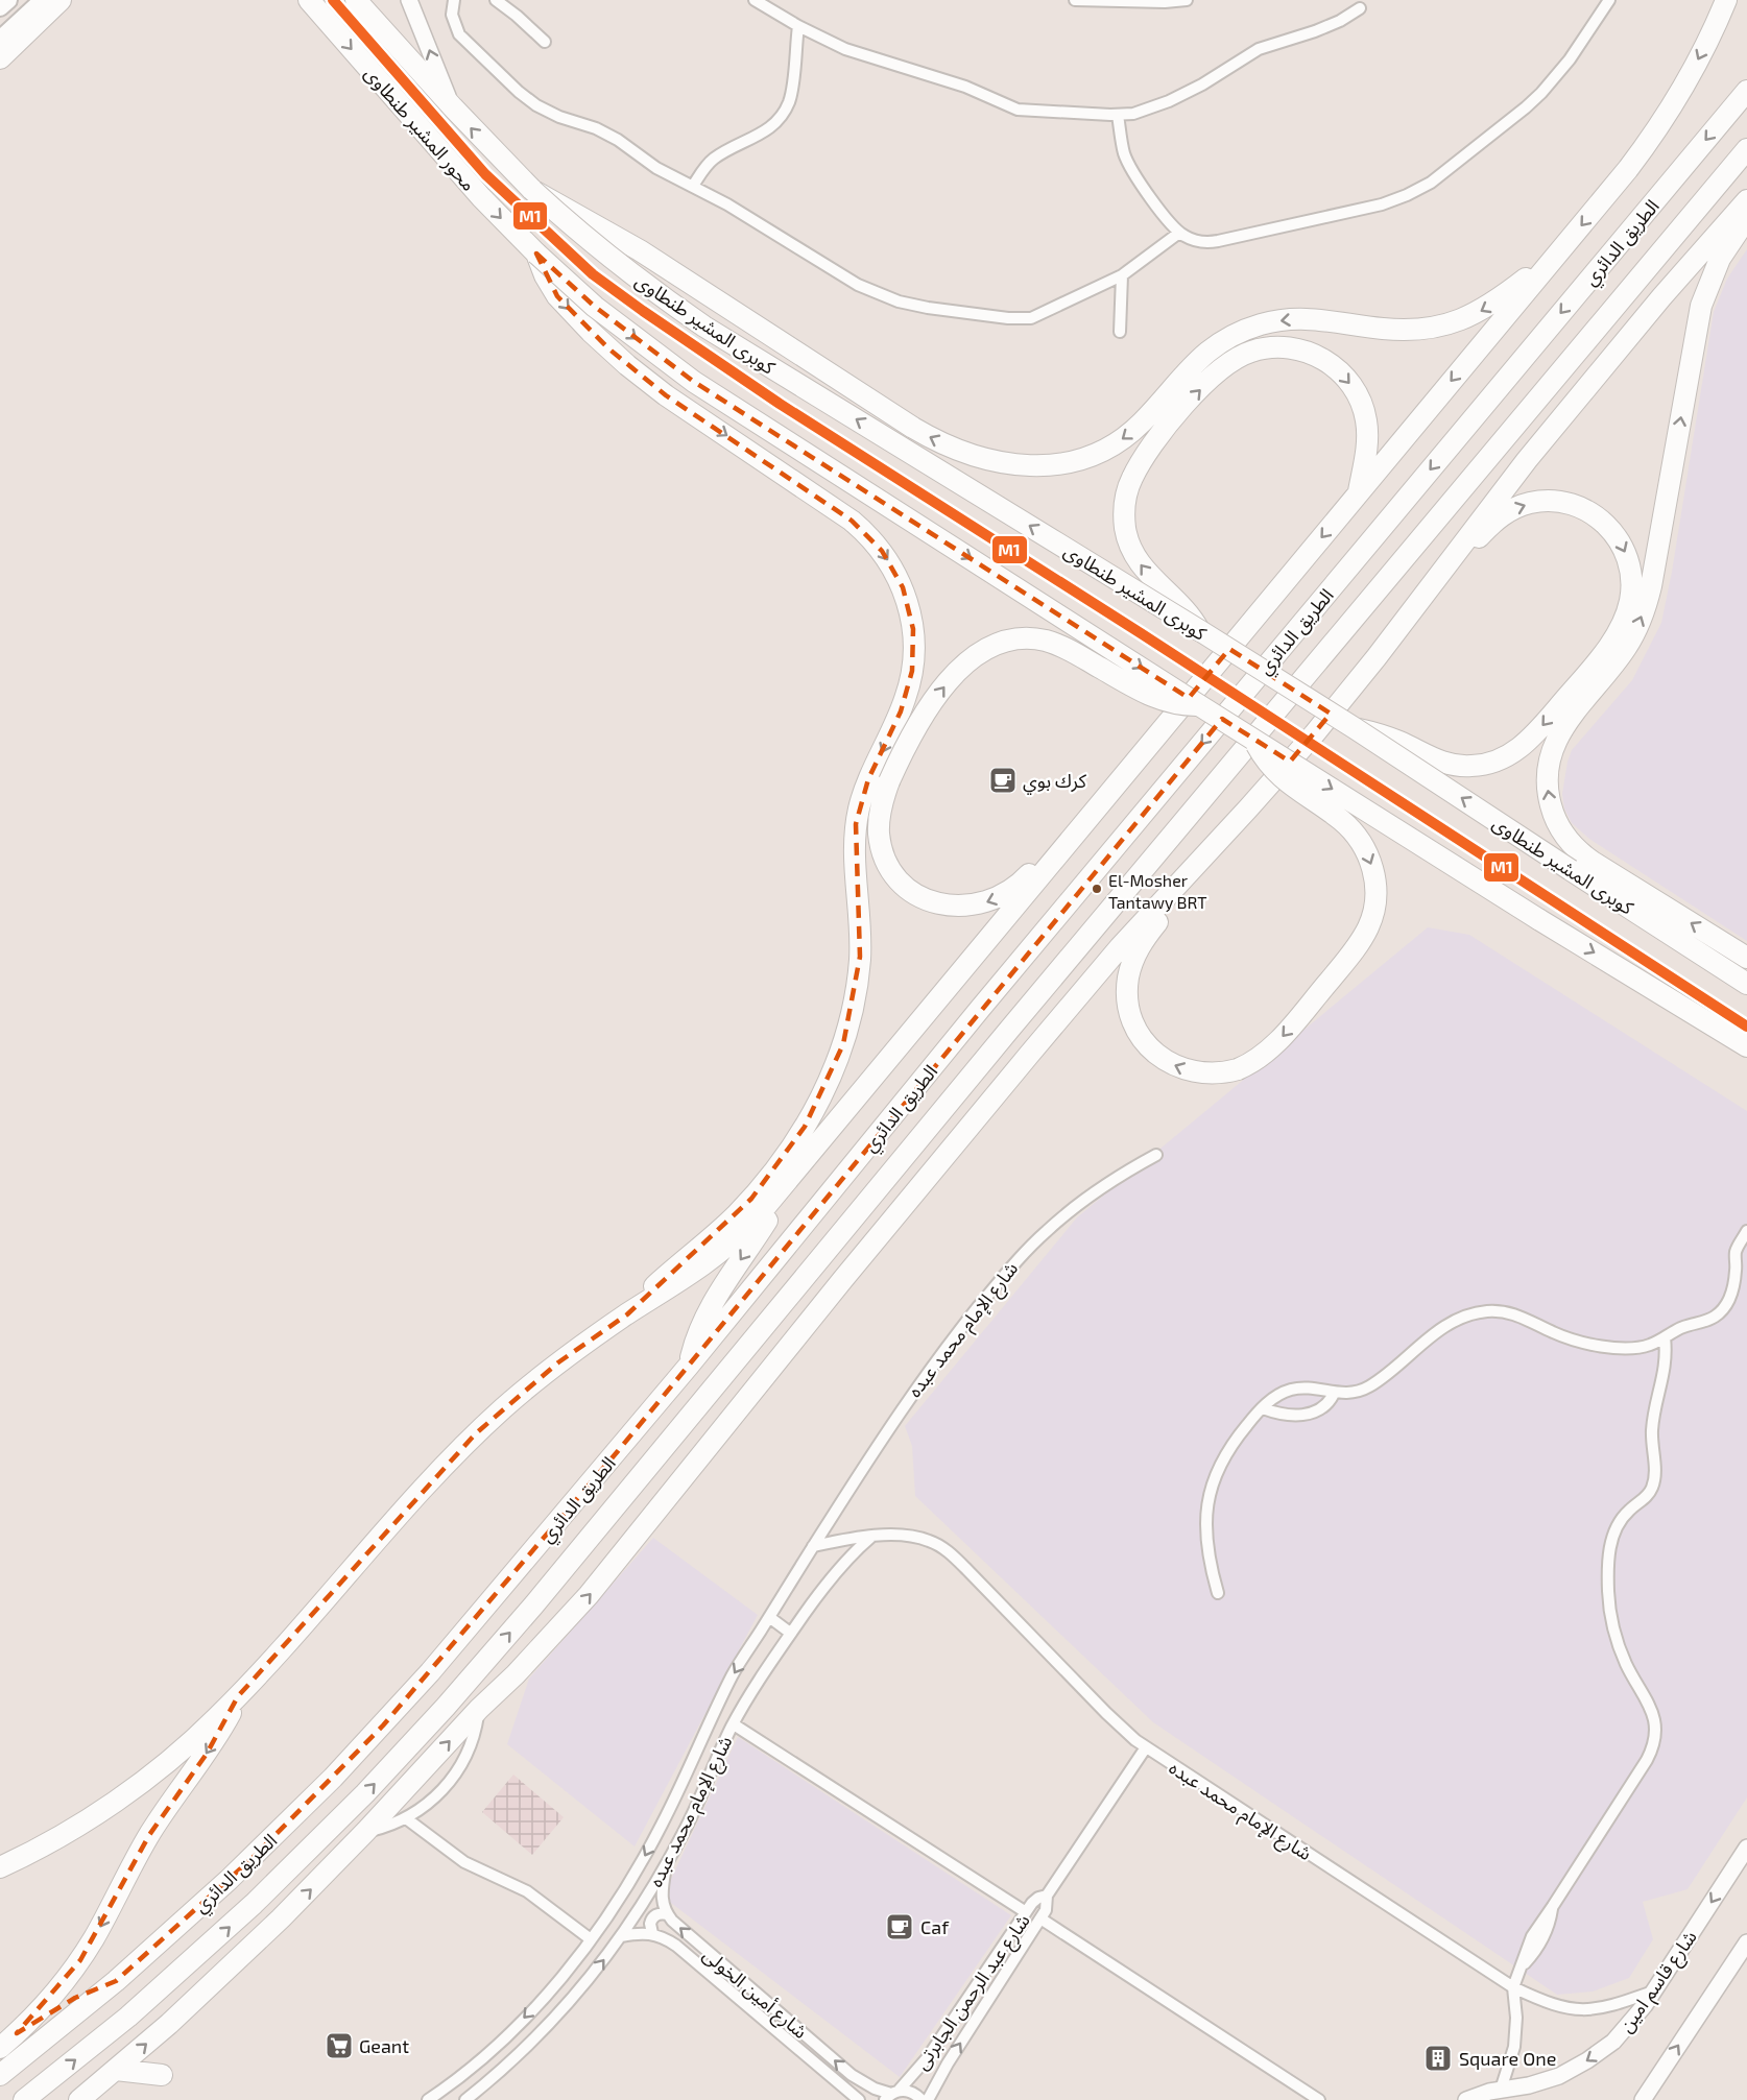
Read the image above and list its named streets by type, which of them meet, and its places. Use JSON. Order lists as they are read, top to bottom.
{
  "streets": {
    "highway": ["محور المشير طنطاوى", "الطريق الدائري", "كوبرى المشير طنطاوى"],
    "main road": ["شارع قاسم امين"],
    "street": ["شارع الإمام محمد عبده", "شارع عبد الرحمن الجابرتى", "شارع أمين الخولى"]
  },
  "crossings": [
    ["محور المشير طنطاوى", "كوبرى المشير طنطاوى"],
    ["شارع الإمام محمد عبده", "شارع قاسم امين"],
    ["شارع الإمام محمد عبده", "شارع عبد الرحمن الجابرتى"],
    ["شارع عبد الرحمن الجابرتى", "شارع أمين الخولى"]
  ],
  "places": {
    "cafe": ["كرك بوي", "Caf"],
    "other": ["El-Mosher Tantawy BRT"],
    "supermarket": ["Geant"],
    "building": ["Square One"]
  },
  "lines": ["transit line M1"]
}
